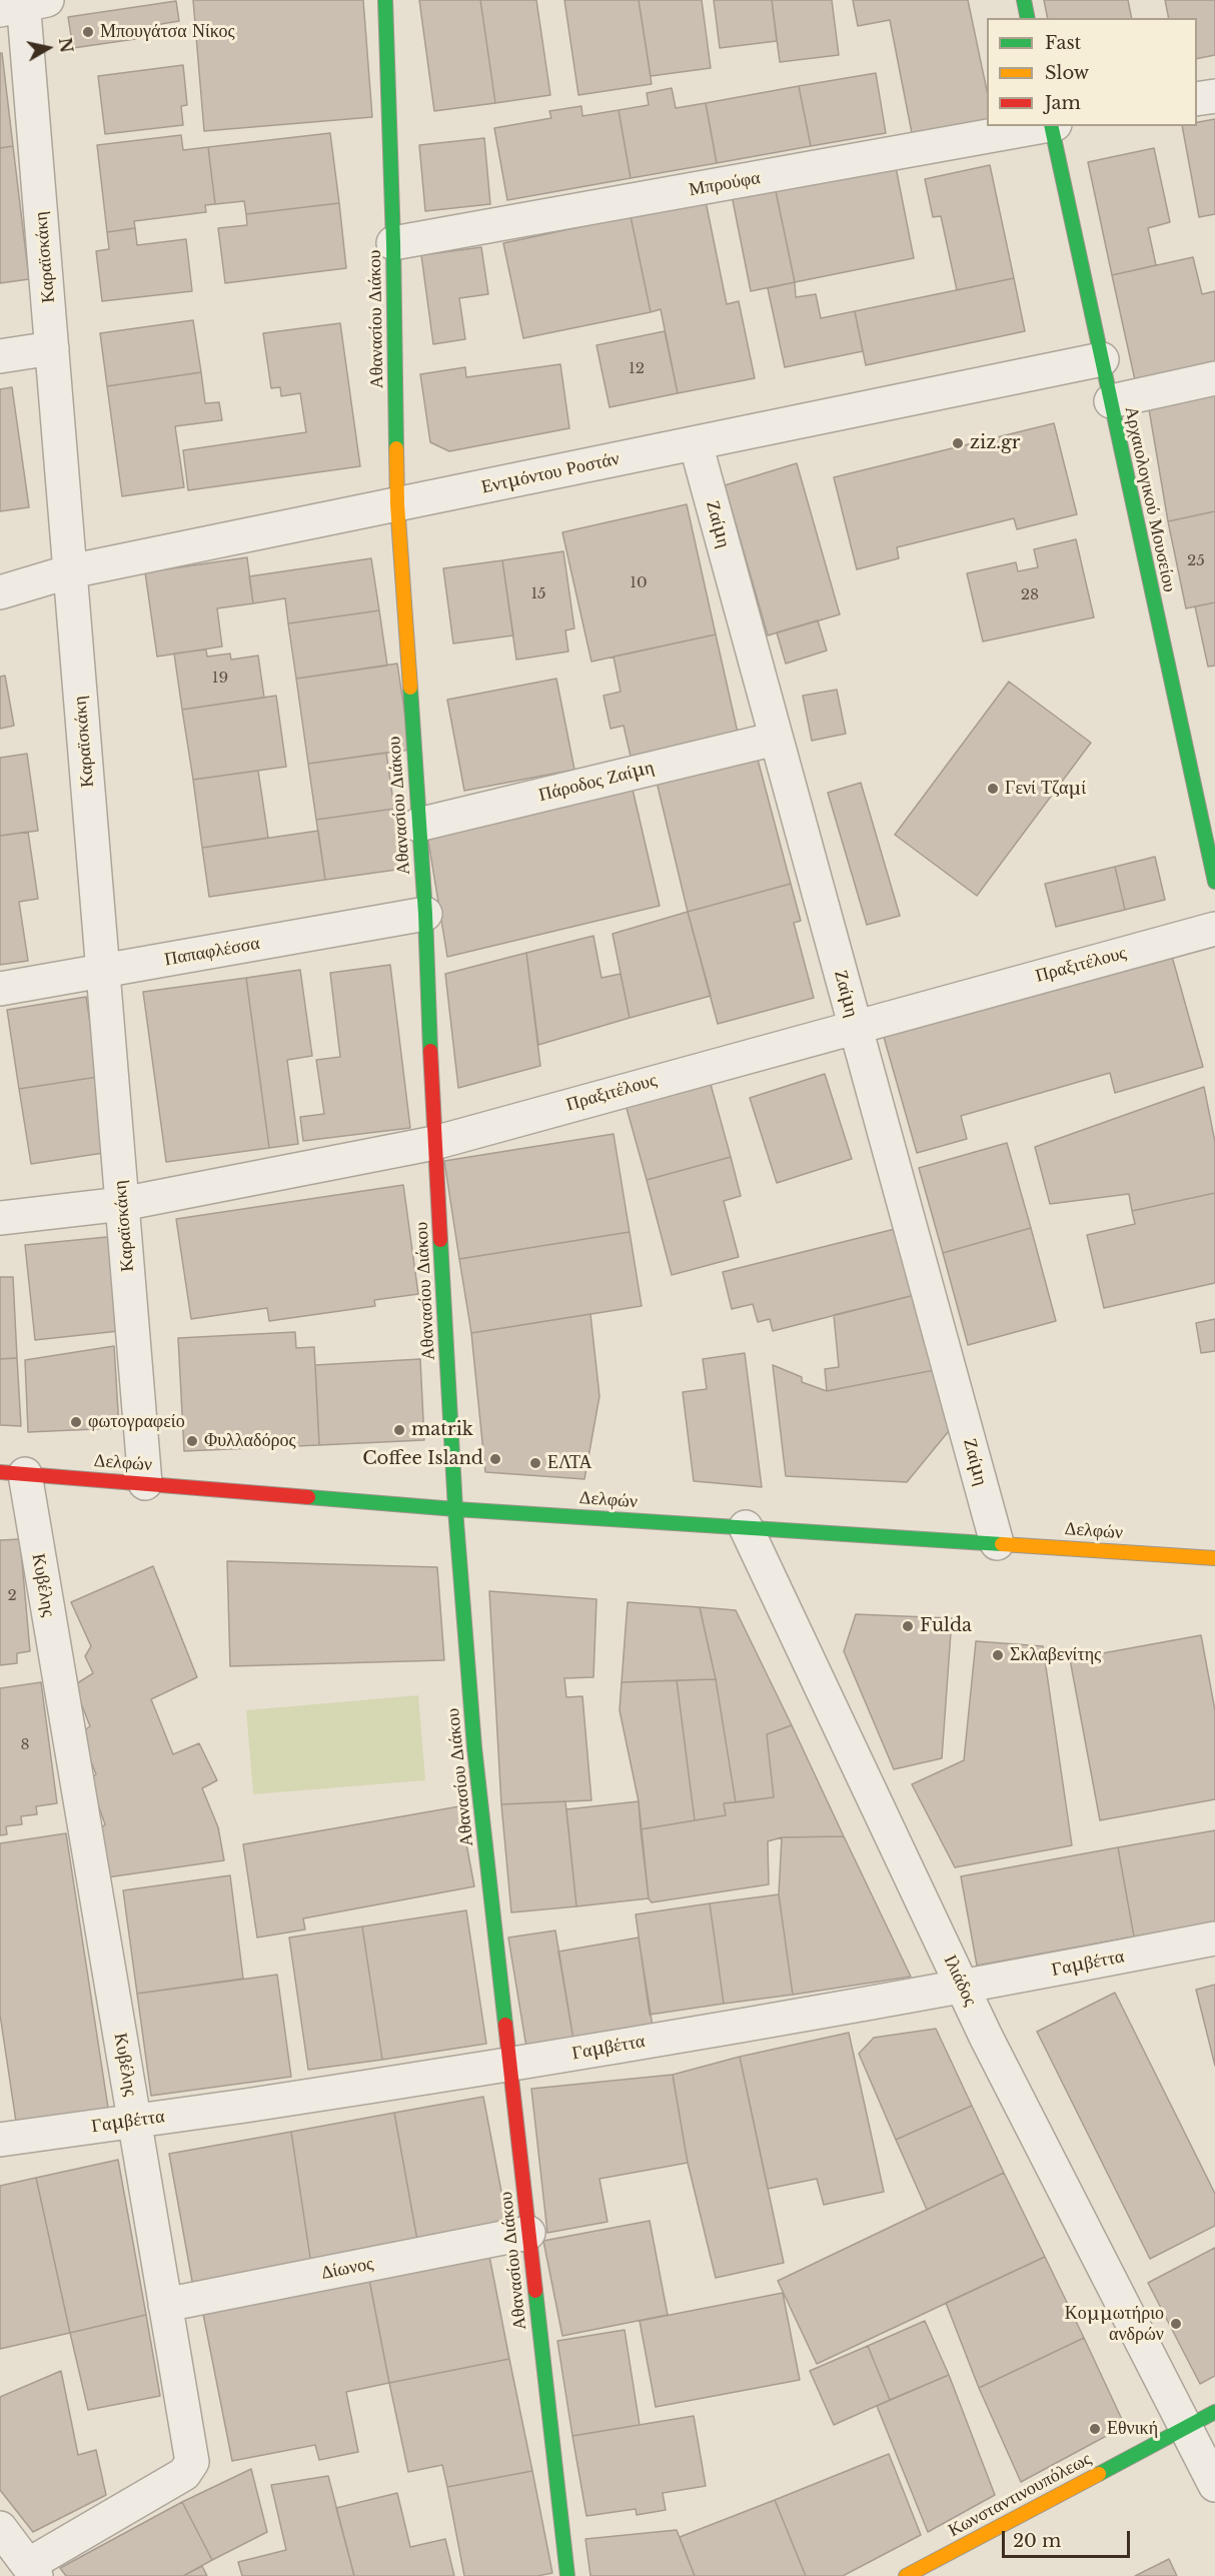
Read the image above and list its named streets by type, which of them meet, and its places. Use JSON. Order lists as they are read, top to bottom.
{
  "streets": {
    "street": [
      "Μπρούφα",
      "Καραϊσκάκη",
      "Αθανασίου Διάκου",
      "Εντμόντου Ροστάν",
      "Αρχαιολογικού Μουσείου",
      "Ζαίμη",
      "Πάροδος Ζαίμη",
      "Παπαφλέσσα",
      "Πραξιτέλους",
      "Δελφών",
      "Κυβέλης",
      "Γαμβέττα",
      "Ιλιάδος",
      "Δίωνος",
      "Κωνσταντινουπόλεως"
    ]
  },
  "crossings": [
    ["Μπρούφα", "Αθανασίου Διάκου"],
    ["Καραϊσκάκη", "Εντμόντου Ροστάν"],
    ["Καραϊσκάκη", "Παπαφλέσσα"],
    ["Καραϊσκάκη", "Πραξιτέλους"],
    ["Καραϊσκάκη", "Δελφών"],
    ["Αθανασίου Διάκου", "Εντμόντου Ροστάν"],
    ["Αθανασίου Διάκου", "Πάροδος Ζαίμη"],
    ["Αθανασίου Διάκου", "Παπαφλέσσα"],
    ["Αθανασίου Διάκου", "Πραξιτέλους"],
    ["Αθανασίου Διάκου", "Δελφών"],
    ["Αθανασίου Διάκου", "Γαμβέττα"],
    ["Αθανασίου Διάκου", "Δίωνος"],
    ["Εντμόντου Ροστάν", "Αρχαιολογικού Μουσείου"],
    ["Εντμόντου Ροστάν", "Ζαίμη"],
    ["Ζαίμη", "Πάροδος Ζαίμη"],
    ["Ζαίμη", "Πραξιτέλους"],
    ["Ζαίμη", "Δελφών"],
    ["Δελφών", "Κυβέλης"],
    ["Δελφών", "Ιλιάδος"],
    ["Κυβέλης", "Γαμβέττα"],
    ["Κυβέλης", "Δίωνος"],
    ["Γαμβέττα", "Ιλιάδος"],
    ["Ιλιάδος", "Κωνσταντινουπόλεως"]
  ],
  "places": [
    "Μπουγάτσα Νίκος",
    "ziz.gr",
    "Γενί Τζαμί",
    "φωτογραφείο",
    "matrik",
    "Φυλλαδόρος",
    "Coffee Island",
    "ΕΛΤΑ",
    "Fulda",
    "Σκλαβενίτης",
    "Κομμωτήριο ανδρών",
    "Εθνική"
  ],
  "house_numbers": [
    "12",
    "25",
    "10",
    "15",
    "28",
    "19",
    "2",
    "8"
  ],
  "legend": ["Fast", "Slow", "Jam"],
  "scale_bar": "20 m",
  "north": "right"
}
